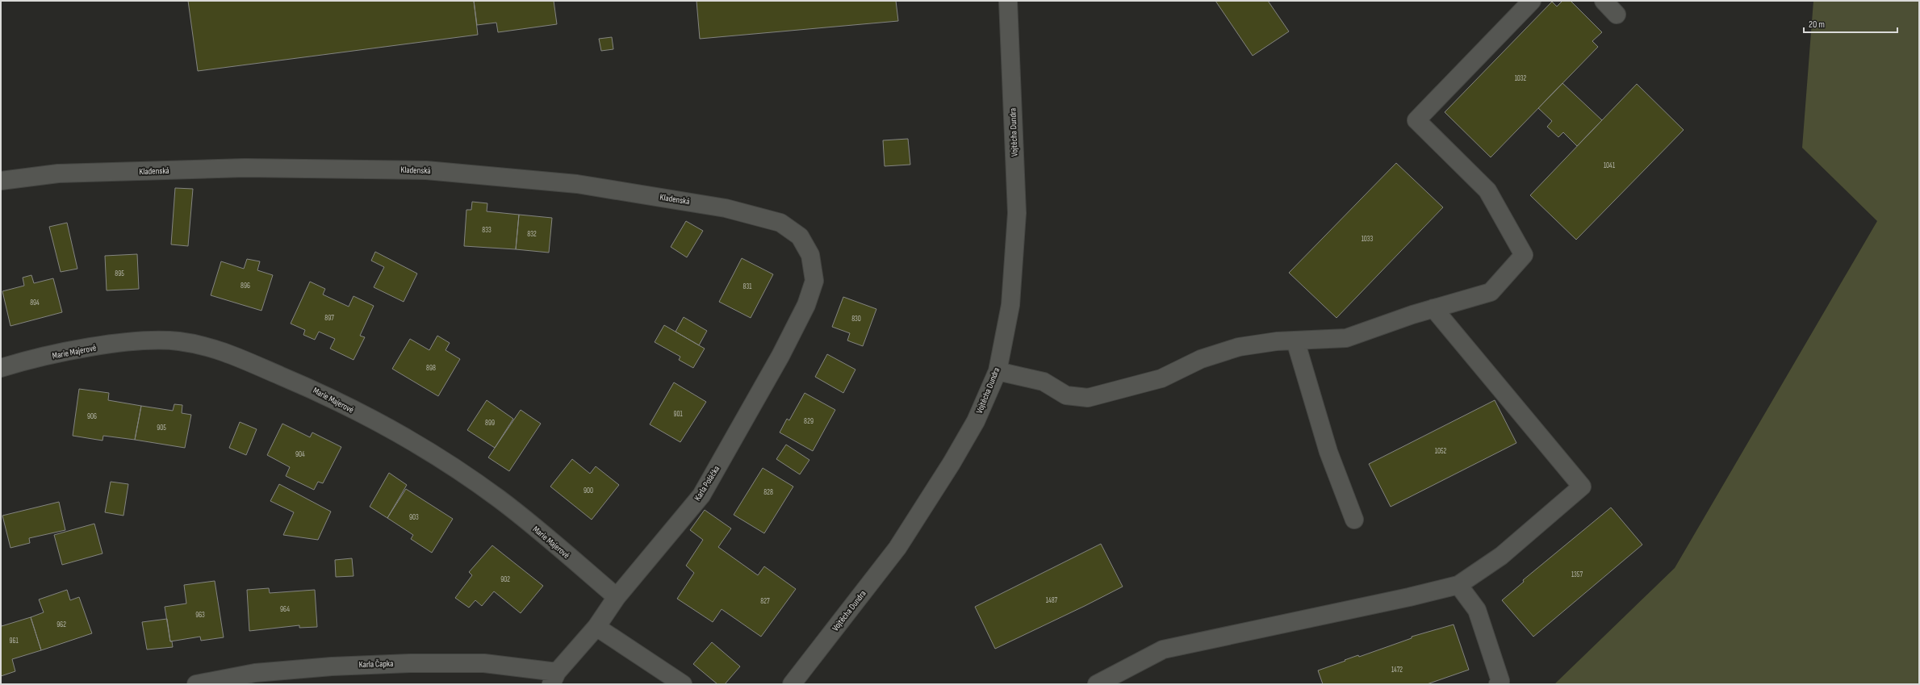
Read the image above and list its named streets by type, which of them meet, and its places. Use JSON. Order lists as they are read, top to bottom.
{
  "streets": {
    "street": [
      "Vojtěcha Dundra",
      "Kladenská",
      "Marie Majerové",
      "Karla Poláčka",
      "Karla Čapka"
    ]
  },
  "crossings": [
    ["Kladenská", "Karla Poláčka"],
    ["Marie Majerové", "Karla Poláčka"],
    ["Karla Poláčka", "Karla Čapka"]
  ],
  "house_numbers": [
    "1032",
    "1041",
    "833",
    "832",
    "1033",
    "895",
    "896",
    "831",
    "894",
    "897",
    "830",
    "898",
    "901",
    "906",
    "829",
    "899",
    "905",
    "1052",
    "904",
    "900",
    "828",
    "903",
    "1357",
    "902",
    "1487",
    "827",
    "964",
    "963",
    "962",
    "961",
    "1472"
  ],
  "scale_bar": "20 m"
}
